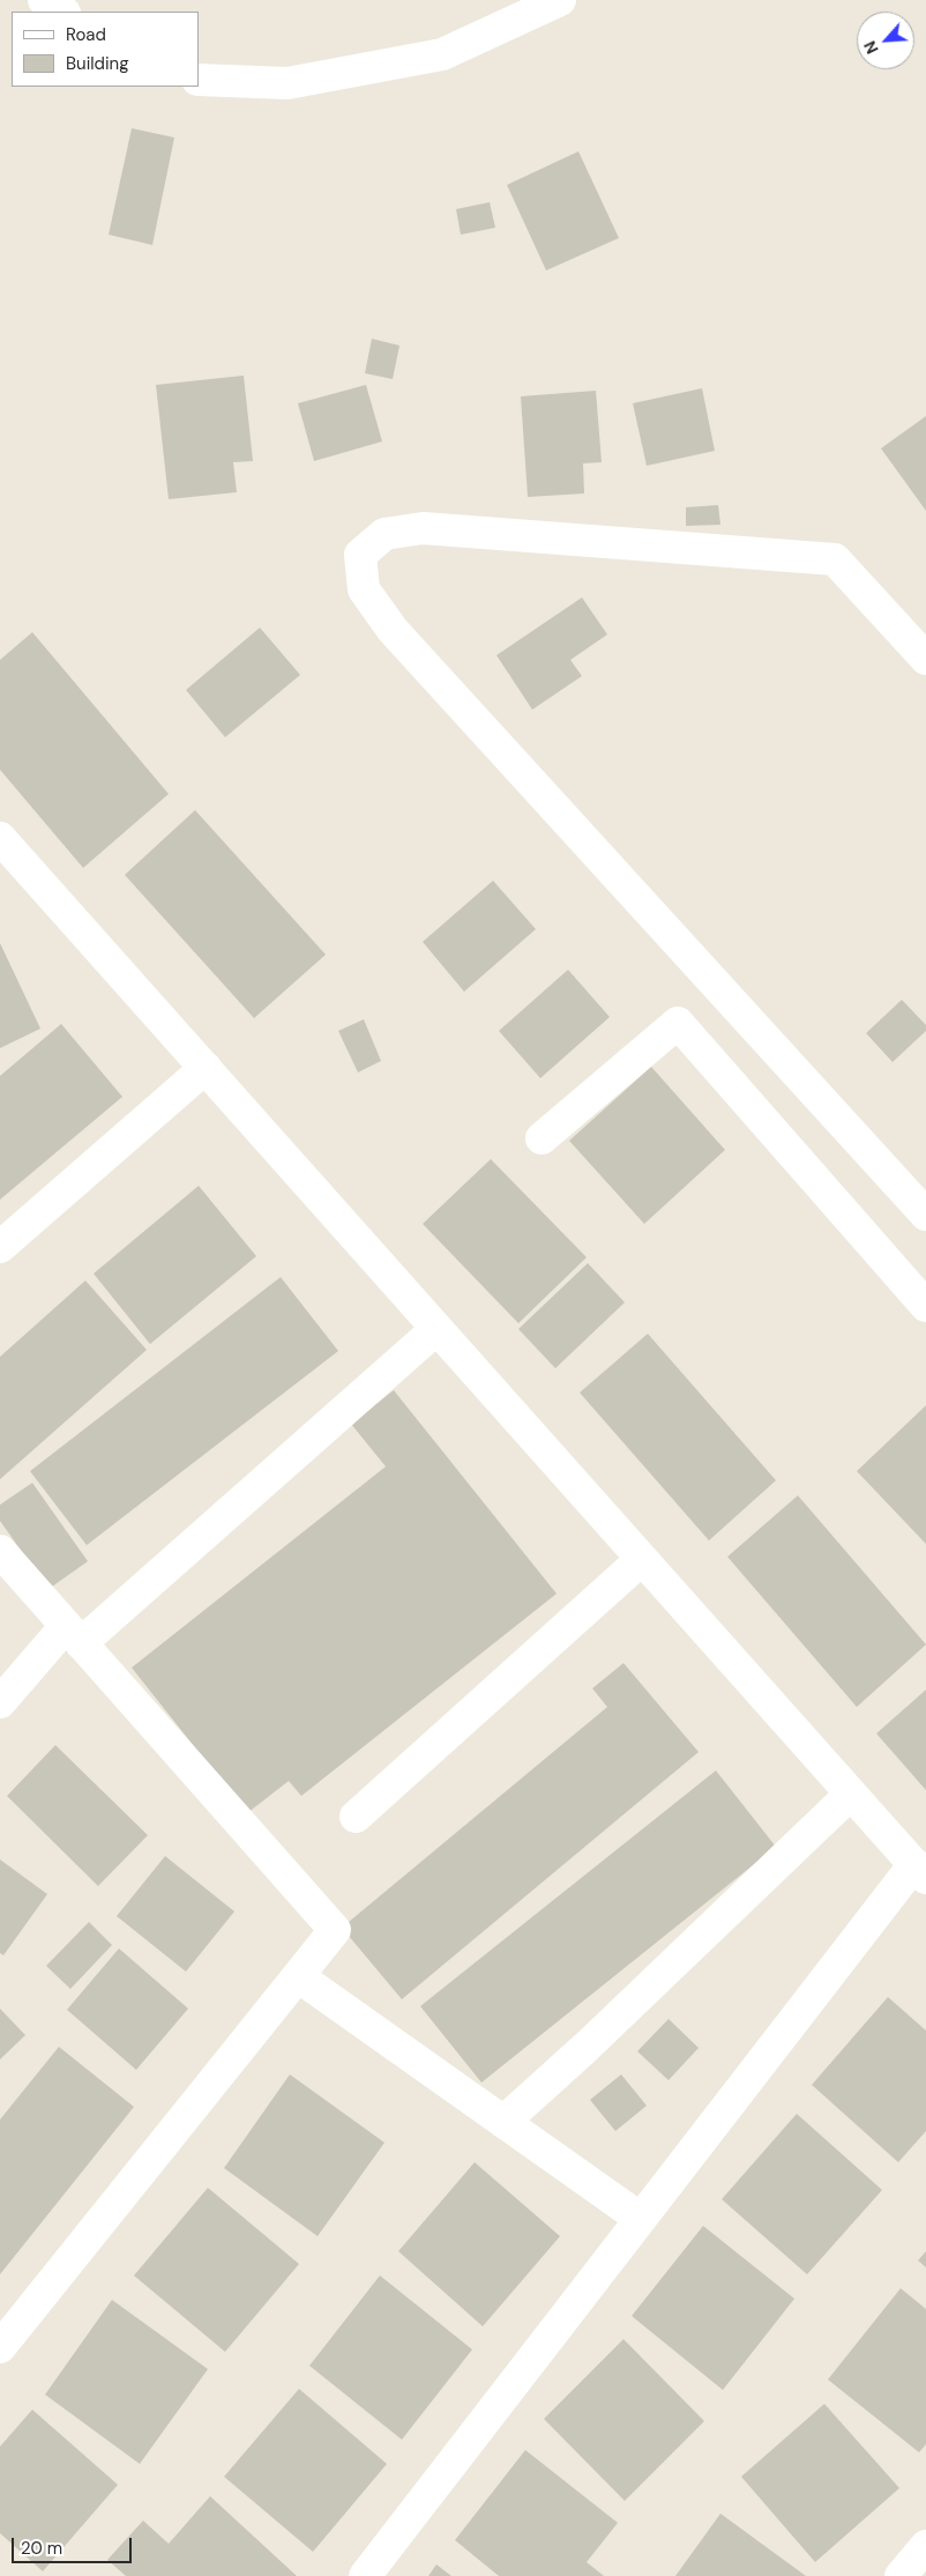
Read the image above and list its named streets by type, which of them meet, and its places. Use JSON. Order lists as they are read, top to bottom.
{
  "legend": ["Road", "Building"],
  "scale_bar": "20 m",
  "north": "bottom left"
}
